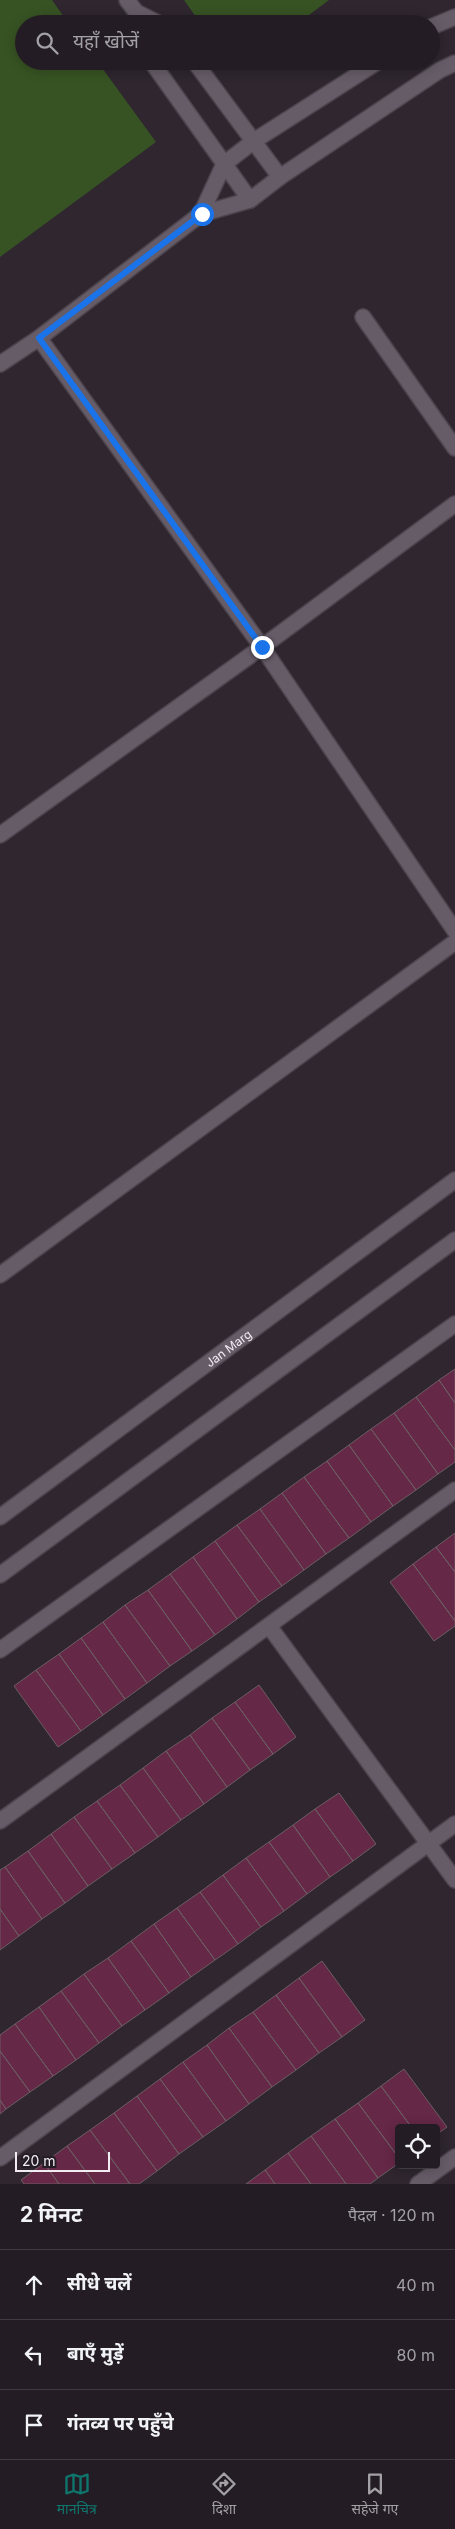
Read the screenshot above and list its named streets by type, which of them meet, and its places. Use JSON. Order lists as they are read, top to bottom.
{
  "streets": {
    "street": ["Jan Marg"]
  },
  "scale_bar": "20 m",
  "page": {
    "search": "यहाँ खोजें",
    "scale": "20 m",
    "heading": ["2 मिनट", "पैदल · 120 m"],
    "list": [
      ["सीधे चलें", "40 m"],
      ["बाएँ मुड़ें", "80 m"],
      "गंतव्य पर पहुँचे"
    ],
    "nav": ["मानचित्र", "दिशा", "सहेजे गए"]
  }
}
